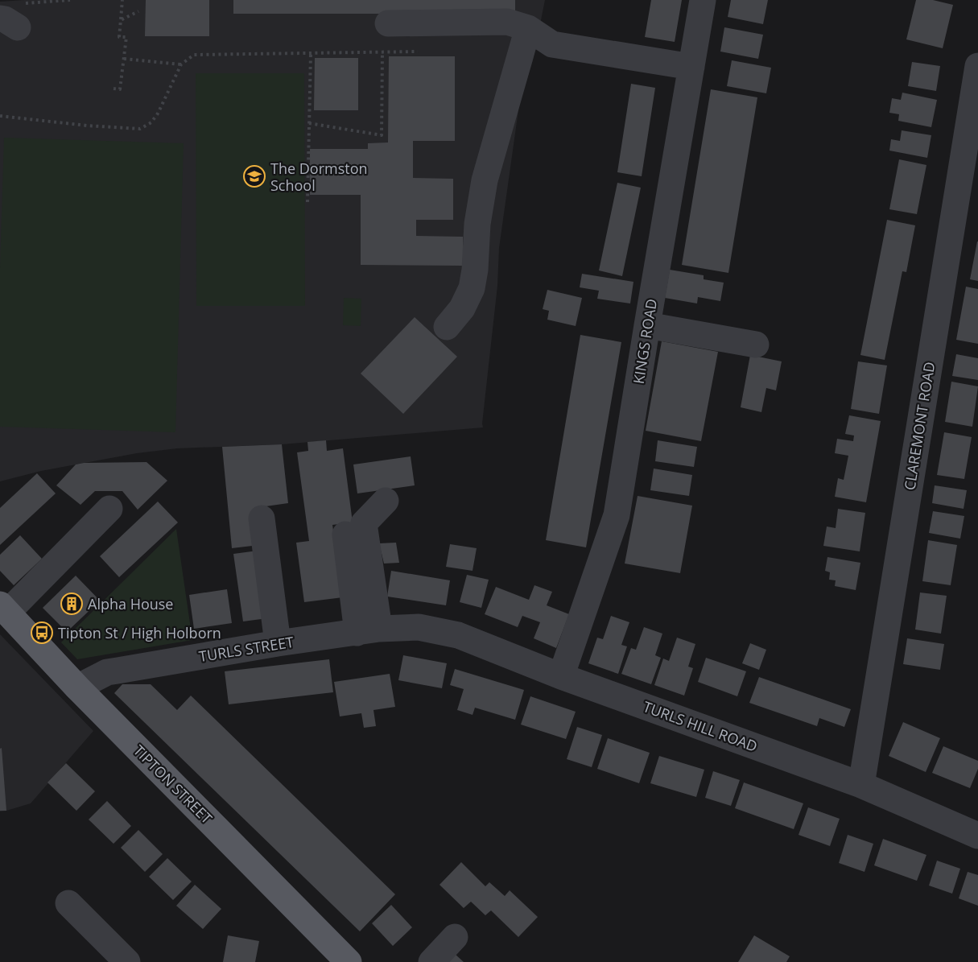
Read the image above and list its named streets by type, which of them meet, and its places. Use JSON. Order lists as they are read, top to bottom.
{
  "streets": {
    "main road": ["TIPTON STREET"],
    "street": [
      "KINGS ROAD",
      "CLAREMONT ROAD",
      "TURLS STREET",
      "TURLS HILL ROAD"
    ]
  },
  "crossings": [
    ["KINGS ROAD", "TURLS HILL ROAD"],
    ["CLAREMONT ROAD", "TURLS HILL ROAD"],
    ["TURLS STREET", "TURLS HILL ROAD"],
    ["TURLS STREET", "TIPTON STREET"]
  ],
  "places": {
    "school or university": ["The Dormston School"],
    "building": ["Alpha House"],
    "bus stop": ["Tipton St / High Holborn"]
  }
}
